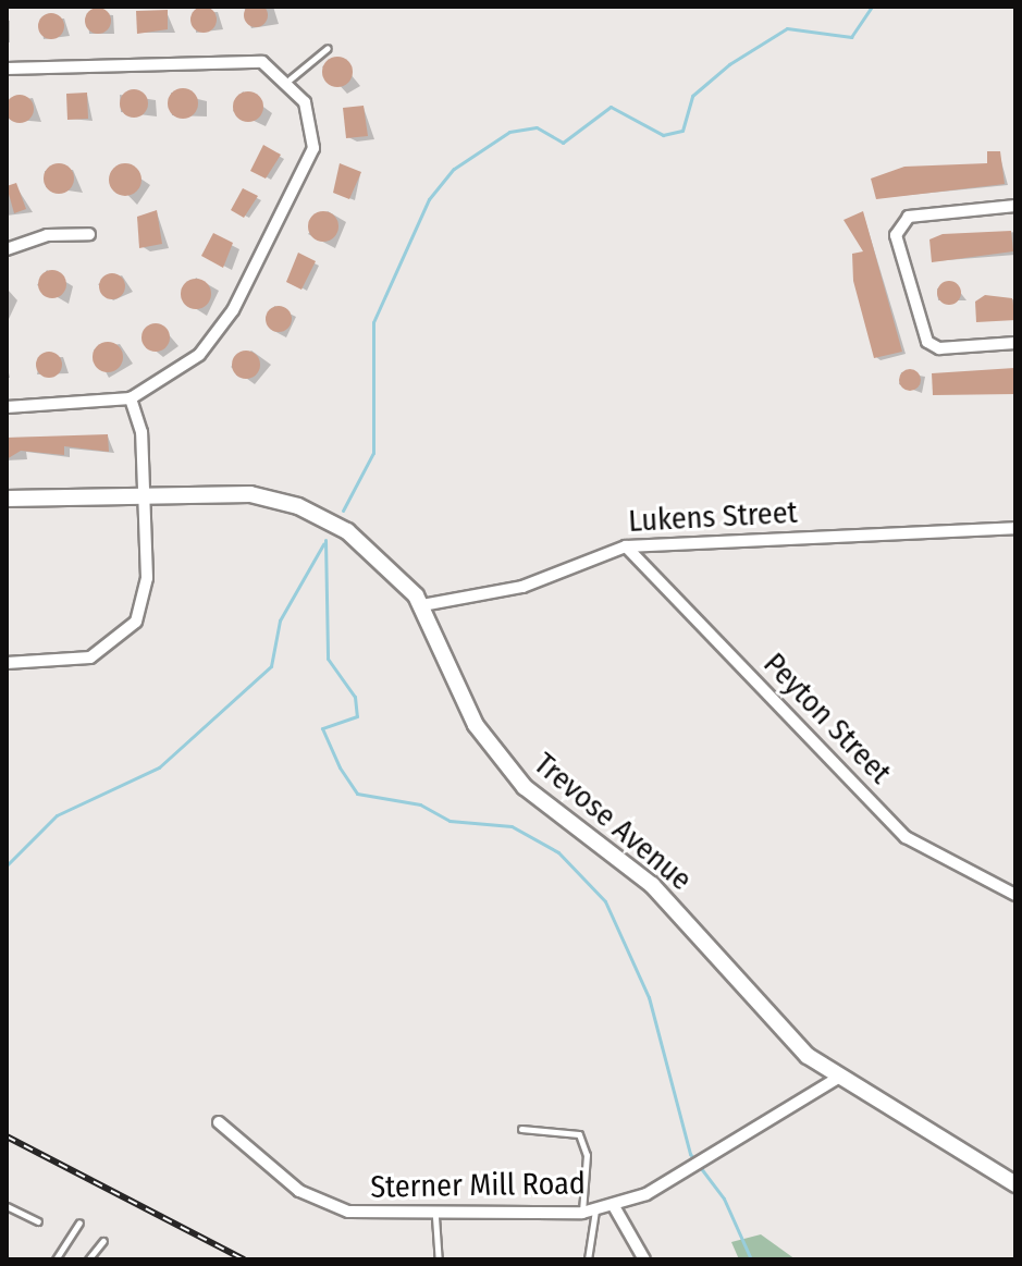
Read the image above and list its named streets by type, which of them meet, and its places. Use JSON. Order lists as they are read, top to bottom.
{
  "streets": {
    "street": [
      "Lukens Street",
      "Peyton Street",
      "Trevose Avenue",
      "Sterner Mill Road"
    ]
  },
  "crossings": [
    ["Lukens Street", "Peyton Street"],
    ["Lukens Street", "Trevose Avenue"],
    ["Trevose Avenue", "Sterner Mill Road"]
  ]
}
